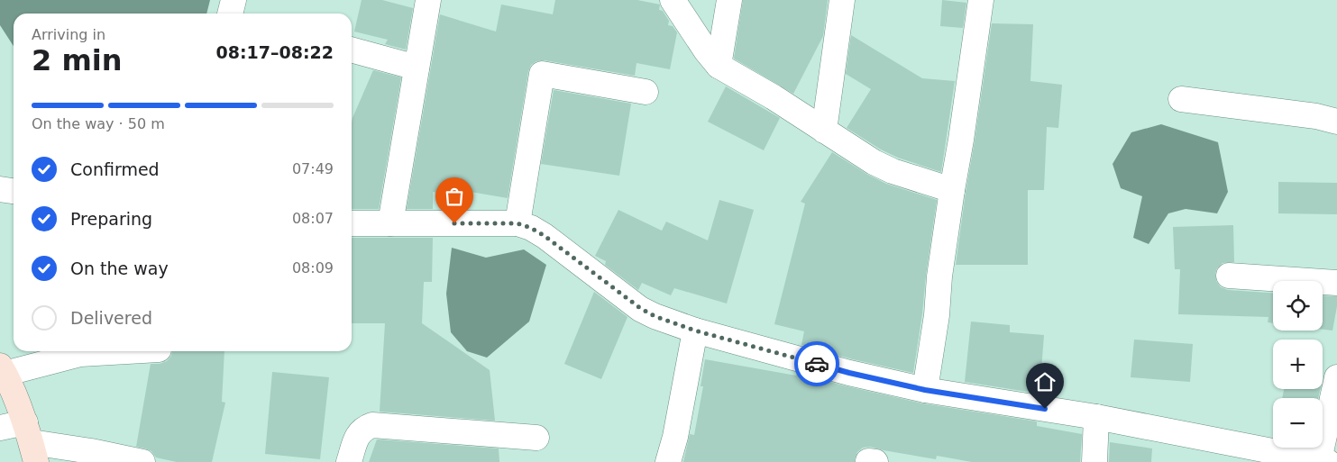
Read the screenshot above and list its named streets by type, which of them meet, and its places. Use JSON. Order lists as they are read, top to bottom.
{
  "page": {
    "heading": ["2 min", "Arriving in", "08:17–08:22"],
    "bar": "On the way · 50 m",
    "list": [
      ["Confirmed", "07:49"],
      ["Preparing", "08:07"],
      ["On the way", "08:09"],
      "Delivered"
    ],
    "map_buttons": ["+", "−"]
  }
}
